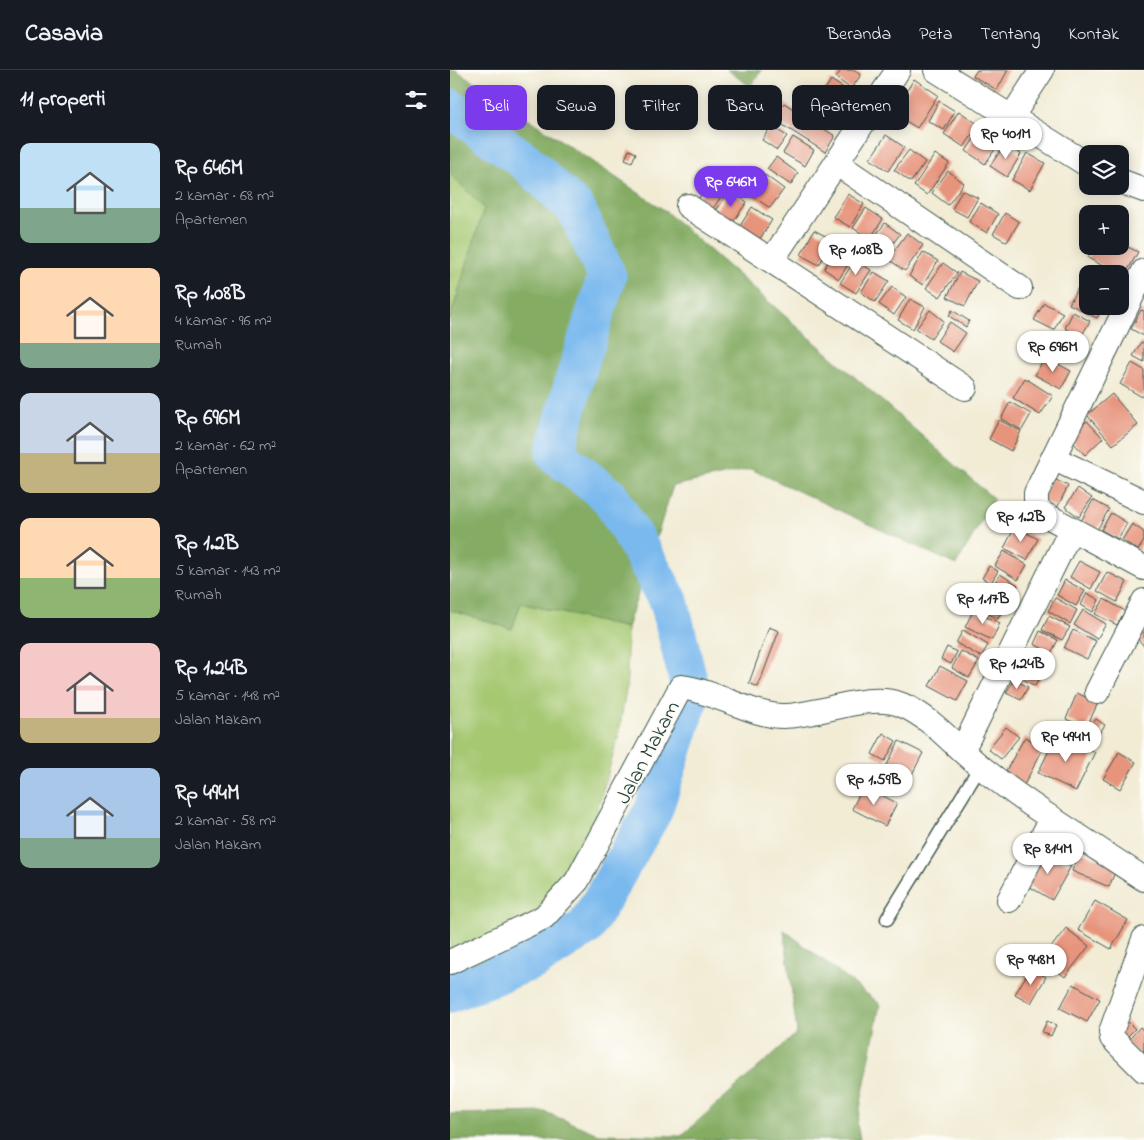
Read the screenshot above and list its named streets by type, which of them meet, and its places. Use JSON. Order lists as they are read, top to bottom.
{
  "streets": {
    "street": ["Jalan Makam"]
  },
  "page": {
    "header": "Casavia",
    "nav": [
      "Beranda",
      "Peta",
      "Tentang",
      "Kontak"
    ],
    "heading": "11 properti",
    "chip": [
      "Beli",
      "Sewa",
      "Filter",
      "Baru",
      "Apartemen"
    ],
    "price": [
      "Rp 401M",
      "Rp 646M",
      "Rp 1.08B",
      "Rp 696M",
      "Rp 1.2B",
      "Rp 1.17B",
      "Rp 1.24B",
      "Rp 494M",
      "Rp 1.59B",
      "Rp 814M",
      "Rp 948M"
    ],
    "list": [
      {
        "name": "Rp 646M",
        "note": "2 kamar · 68 m² · Apartemen"
      },
      {
        "name": "Rp 1.08B",
        "note": "4 kamar · 96 m² · Rumah"
      },
      {
        "name": "Rp 696M",
        "note": "2 kamar · 62 m² · Apartemen"
      },
      {
        "name": "Rp 1.2B",
        "note": "5 kamar · 143 m² · Rumah"
      },
      {
        "name": "Rp 1.24B",
        "note": "5 kamar · 148 m² · Jalan Makam"
      },
      {
        "name": "Rp 494M",
        "note": "2 kamar · 58 m² · Jalan Makam"
      }
    ],
    "map_buttons": ["+", "−"]
  }
}
